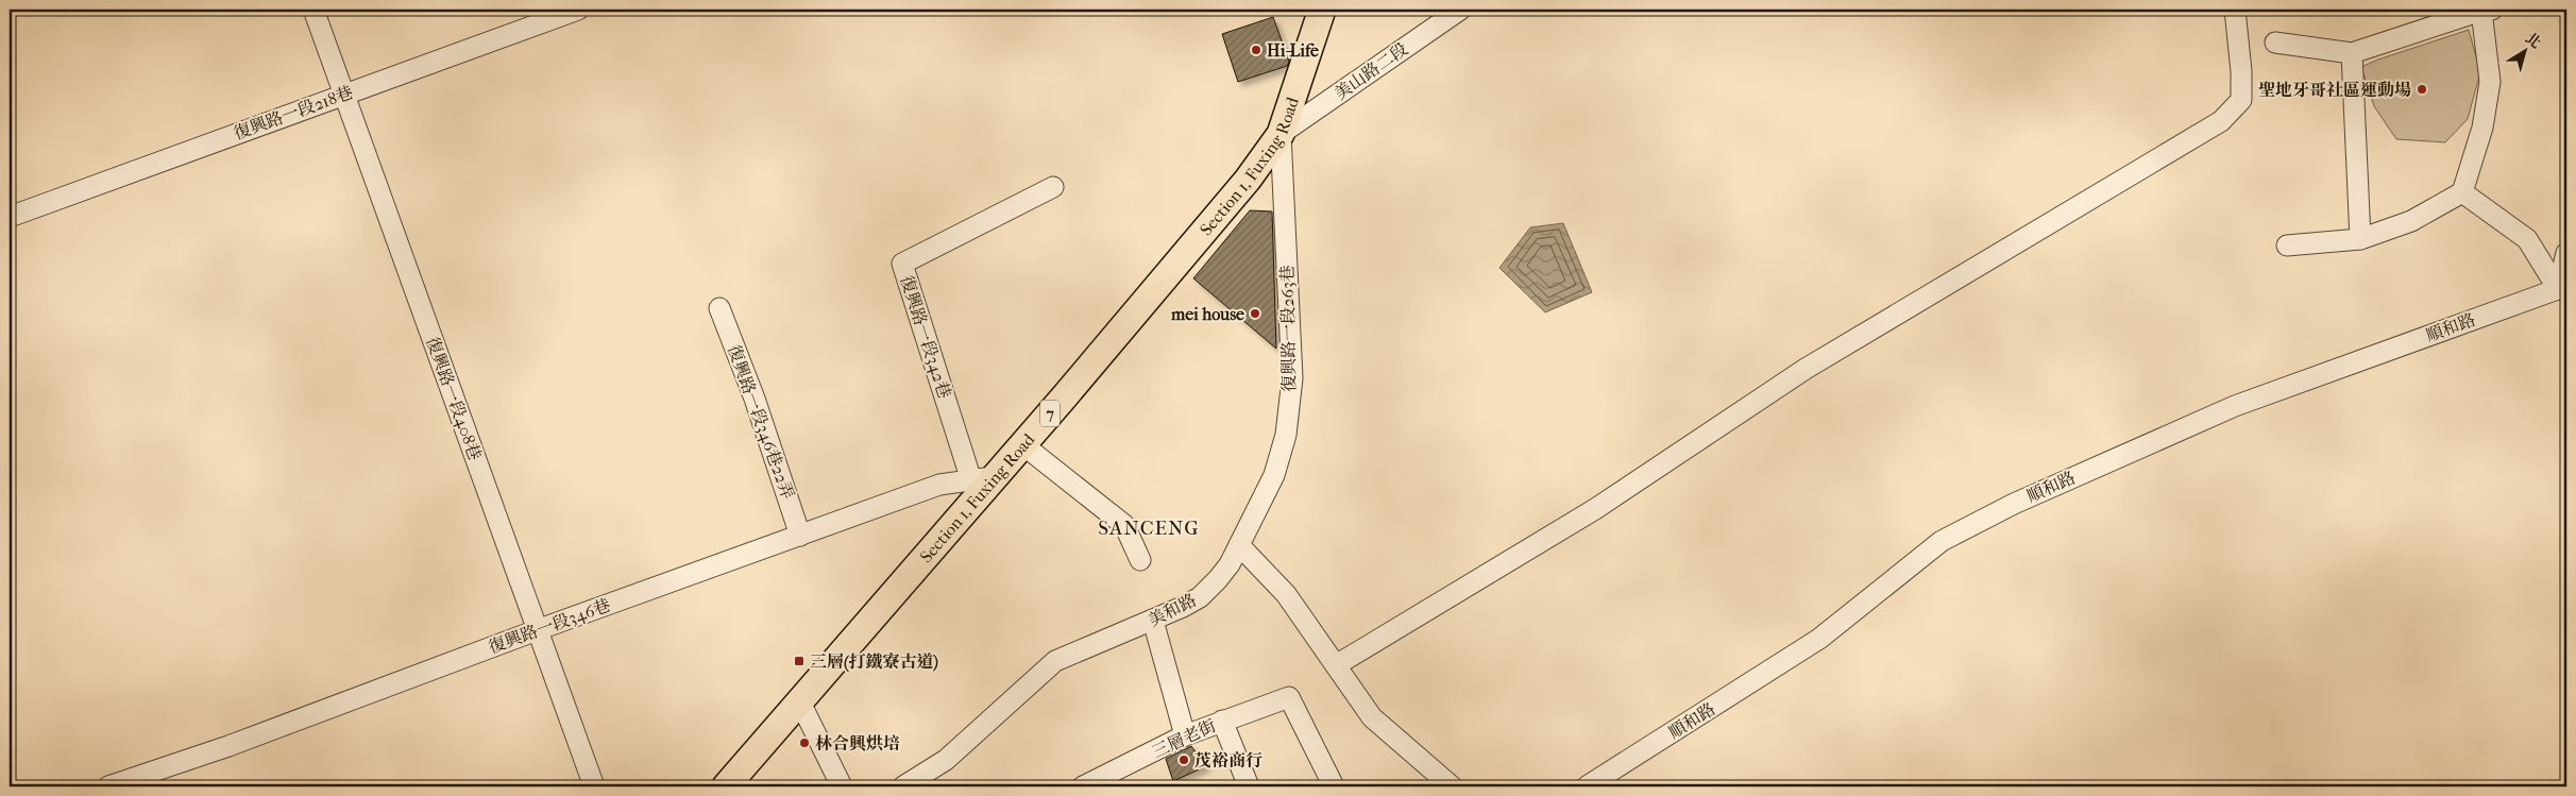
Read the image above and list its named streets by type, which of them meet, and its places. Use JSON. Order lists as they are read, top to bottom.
{
  "streets": {
    "main road": ["Section 1, Fuxing Road", "7"],
    "street": [
      "美山路二段",
      "復興路一段218巷",
      "順和路",
      "復興路一段263巷",
      "復興路一段342巷",
      "復興路一段408巷",
      "復興路一段346巷22弄",
      "美和路",
      "復興路一段346巷",
      "三層老街"
    ]
  },
  "crossings": [
    ["美山路二段", "Section 1, Fuxing Road"],
    ["美山路二段", "復興路一段263巷"],
    ["復興路一段218巷", "復興路一段408巷"],
    ["Section 1, Fuxing Road", "復興路一段263巷"],
    ["Section 1, Fuxing Road", "復興路一段342巷"],
    ["Section 1, Fuxing Road", "復興路一段346巷"],
    ["復興路一段263巷", "美和路"],
    ["復興路一段342巷", "復興路一段346巷"],
    ["復興路一段408巷", "復興路一段346巷"],
    ["復興路一段346巷22弄", "復興路一段346巷"]
  ],
  "districts": ["SANCENG"],
  "places": {
    "other": [
      "Hi-Life",
      "聖地牙哥社區運動場",
      "mei house",
      "林合興烘培",
      "茂裕商行"
    ],
    "transit": ["三層(打鐵寮古道)"]
  },
  "north": "top right"
}
